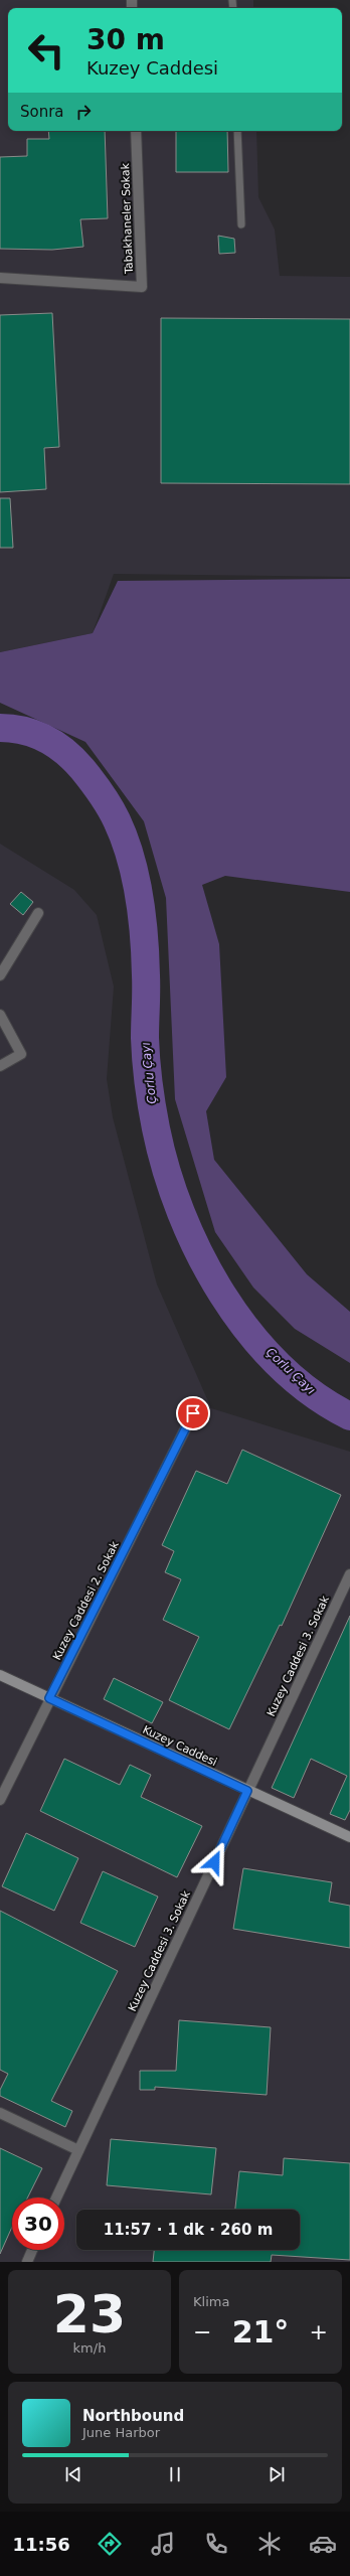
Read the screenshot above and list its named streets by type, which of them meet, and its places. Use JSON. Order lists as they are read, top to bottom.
{
  "streets": {
    "street": [
      "Tabakhaneler Sokak",
      "Kuzey Caddesi 2. Sokak",
      "Kuzey Caddesi 3. Sokak",
      "Kuzey Caddesi"
    ]
  },
  "crossings": [
    ["Kuzey Caddesi 2. Sokak", "Kuzey Caddesi"],
    ["Kuzey Caddesi 3. Sokak", "Kuzey Caddesi"]
  ],
  "water": ["Çorlu Çayı"],
  "page": {
    "turn": ["30 m", "Kuzey Caddesi"],
    "then": "Sonra",
    "limit": "30",
    "trip": "11:57 · 1 dk · 260 m",
    "tile": [
      ["23", "km/h"],
      "Klima"
    ],
    "heat": ["−", "21°", "+"],
    "song": ["Northbound", "June Harbor"],
    "tabs": "11:56"
  }
}
